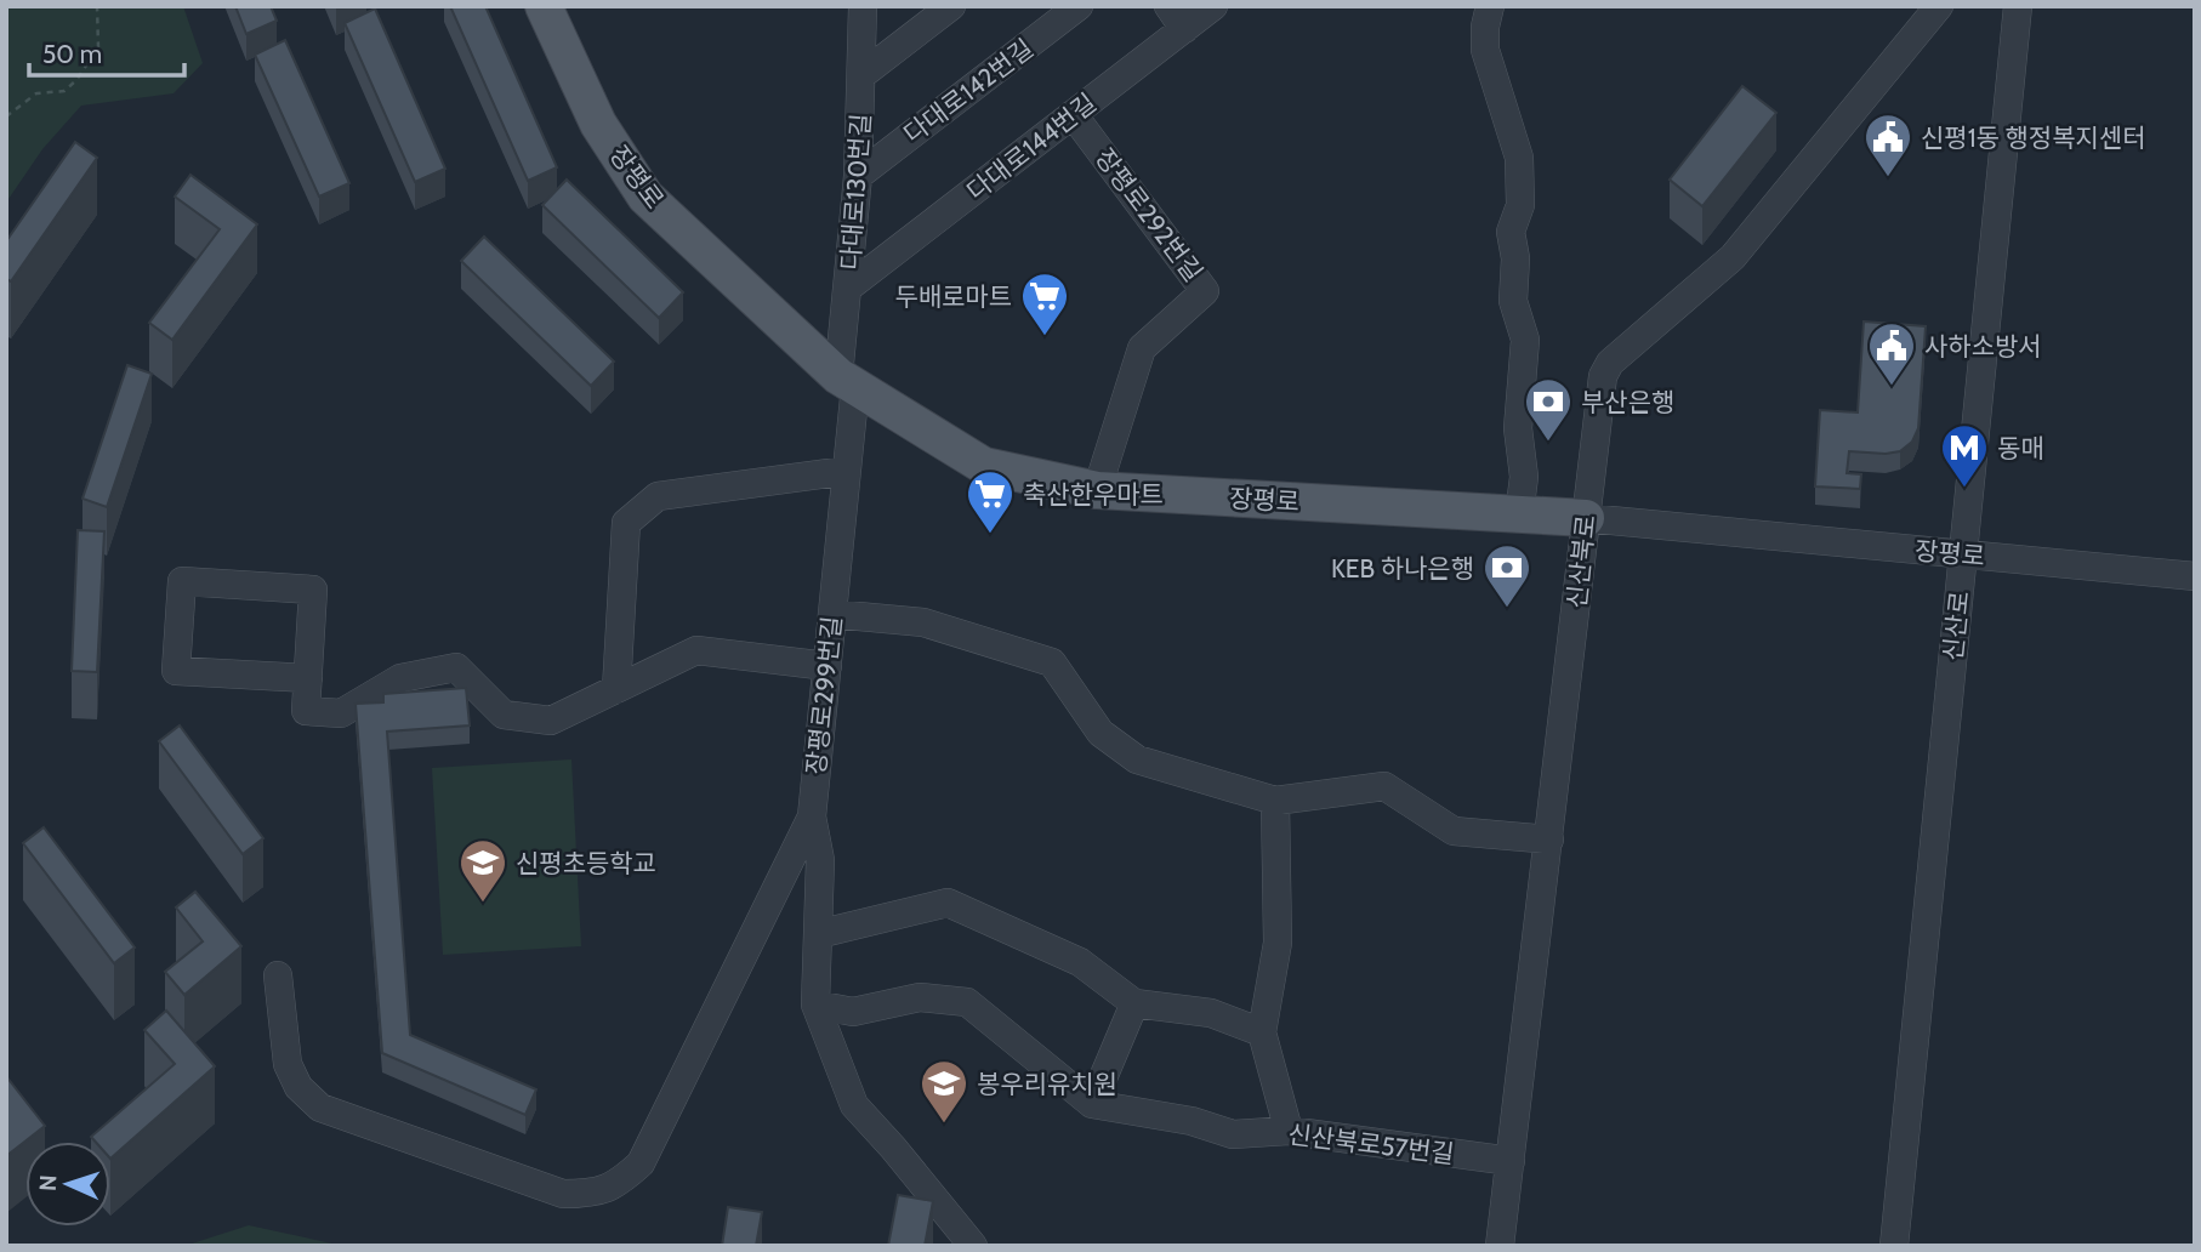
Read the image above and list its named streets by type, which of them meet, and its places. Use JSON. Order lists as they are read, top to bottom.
{
  "streets": {
    "main road": ["장평로"],
    "street": [
      "다대로142번길",
      "다대로144번길",
      "다대로130번길",
      "장평로292번길",
      "신산북로",
      "신산로",
      "장평로299번길",
      "신산북로57번길"
    ]
  },
  "crossings": [
    ["다대로142번길", "다대로130번길"],
    ["다대로144번길", "다대로130번길"],
    ["다대로144번길", "장평로292번길"],
    ["장평로", "다대로130번길"],
    ["장평로", "장평로292번길"],
    ["장평로", "신산북로"],
    ["장평로", "신산로"],
    ["장평로", "장평로299번길"],
    ["다대로130번길", "장평로299번길"],
    ["신산북로", "신산북로57번길"],
    ["장평로299번길", "신산북로57번길"]
  ],
  "places": {
    "public building": ["신평1동 행정복지센터", "사하소방서"],
    "supermarket": ["두배로마트", "축산한우마트"],
    "bank": ["부산은행", "KEB 하나은행"],
    "metro station": ["동매"],
    "school or university": ["신평초등학교", "봉우리유치원"]
  },
  "scale_bar": "50 m",
  "north": "left"
}
